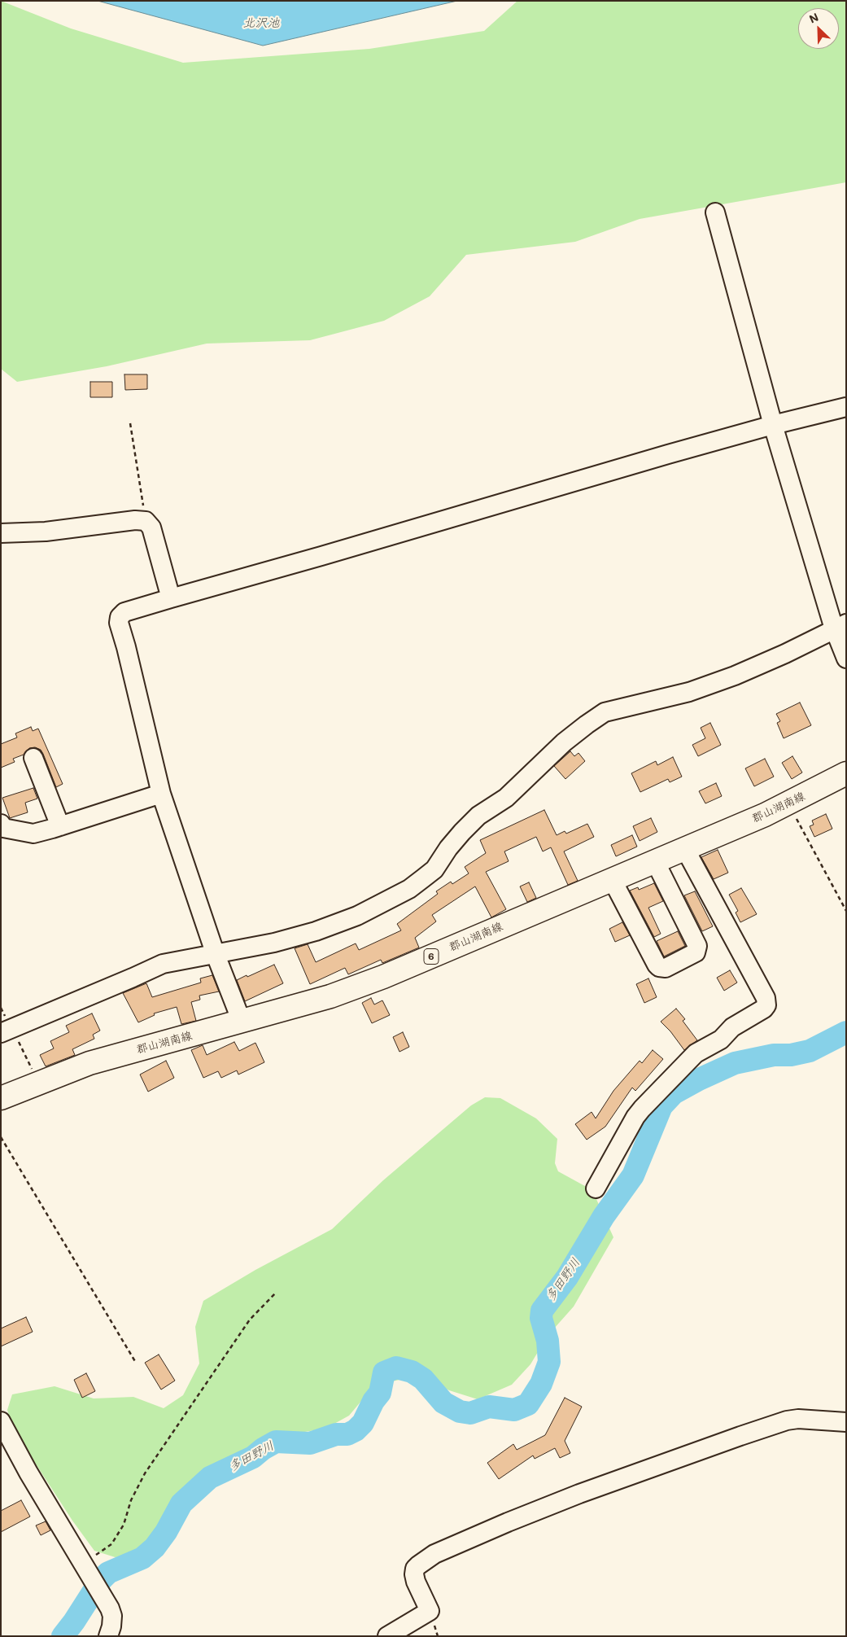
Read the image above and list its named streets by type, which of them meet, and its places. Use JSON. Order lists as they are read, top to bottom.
{
  "streets": {
    "main road": ["郡山湖南線", "6"]
  },
  "water": ["北沢池", "多田野川"],
  "north": "top left"
}
